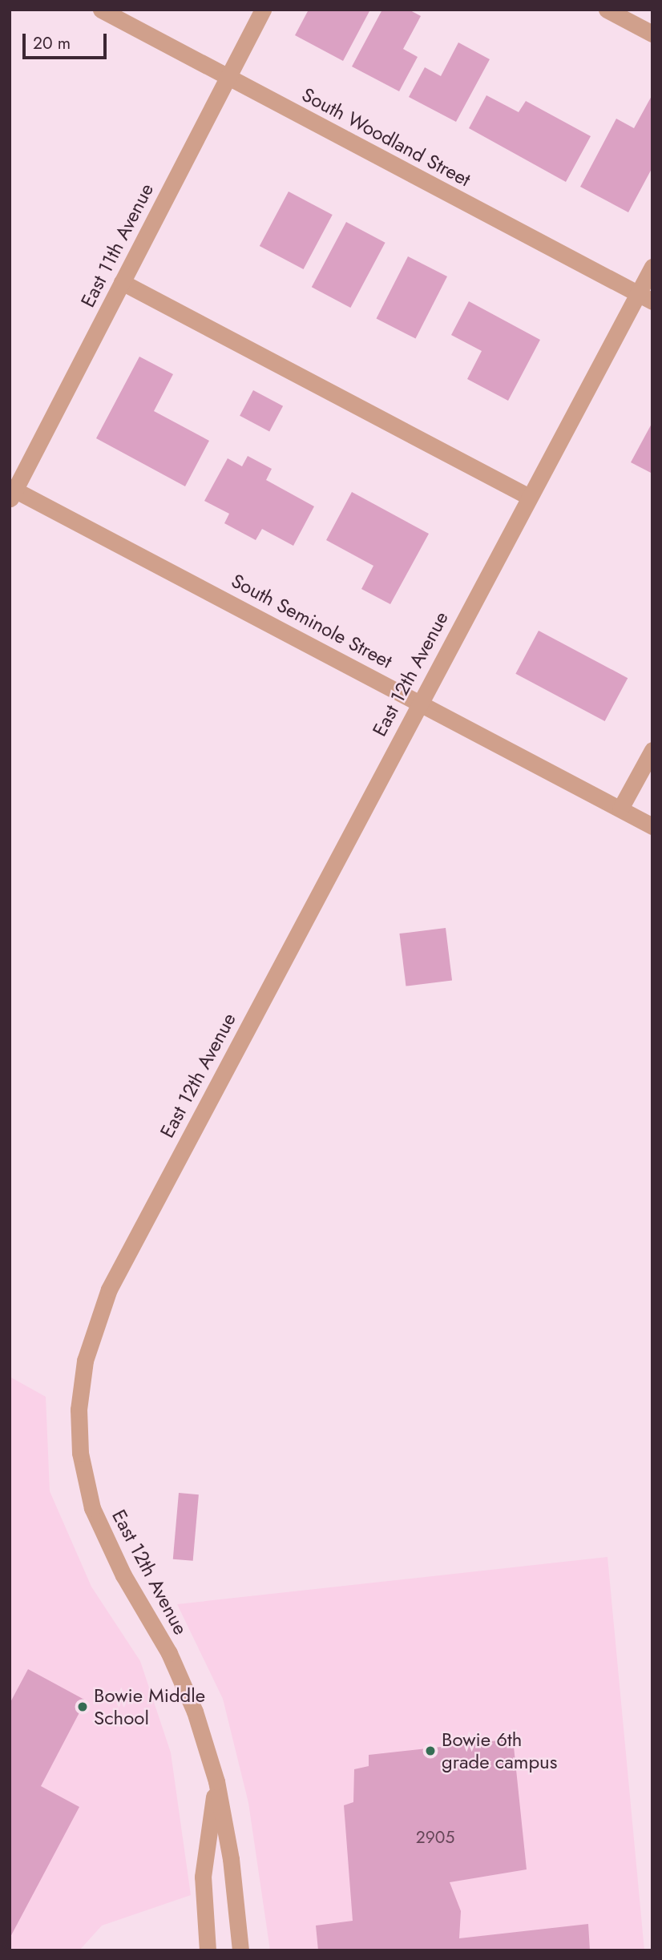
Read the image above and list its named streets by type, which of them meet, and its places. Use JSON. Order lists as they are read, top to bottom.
{
  "streets": {
    "street": [
      "South Woodland Street",
      "East 11th Avenue",
      "South Seminole Street",
      "East 12th Avenue"
    ]
  },
  "crossings": [
    ["South Woodland Street", "East 11th Avenue"],
    ["South Woodland Street", "East 12th Avenue"],
    ["East 11th Avenue", "South Seminole Street"],
    ["South Seminole Street", "East 12th Avenue"]
  ],
  "places": ["Bowie Middle School", "Bowie 6th grade campus"],
  "house_numbers": ["2905"],
  "scale_bar": "20 m"
}
